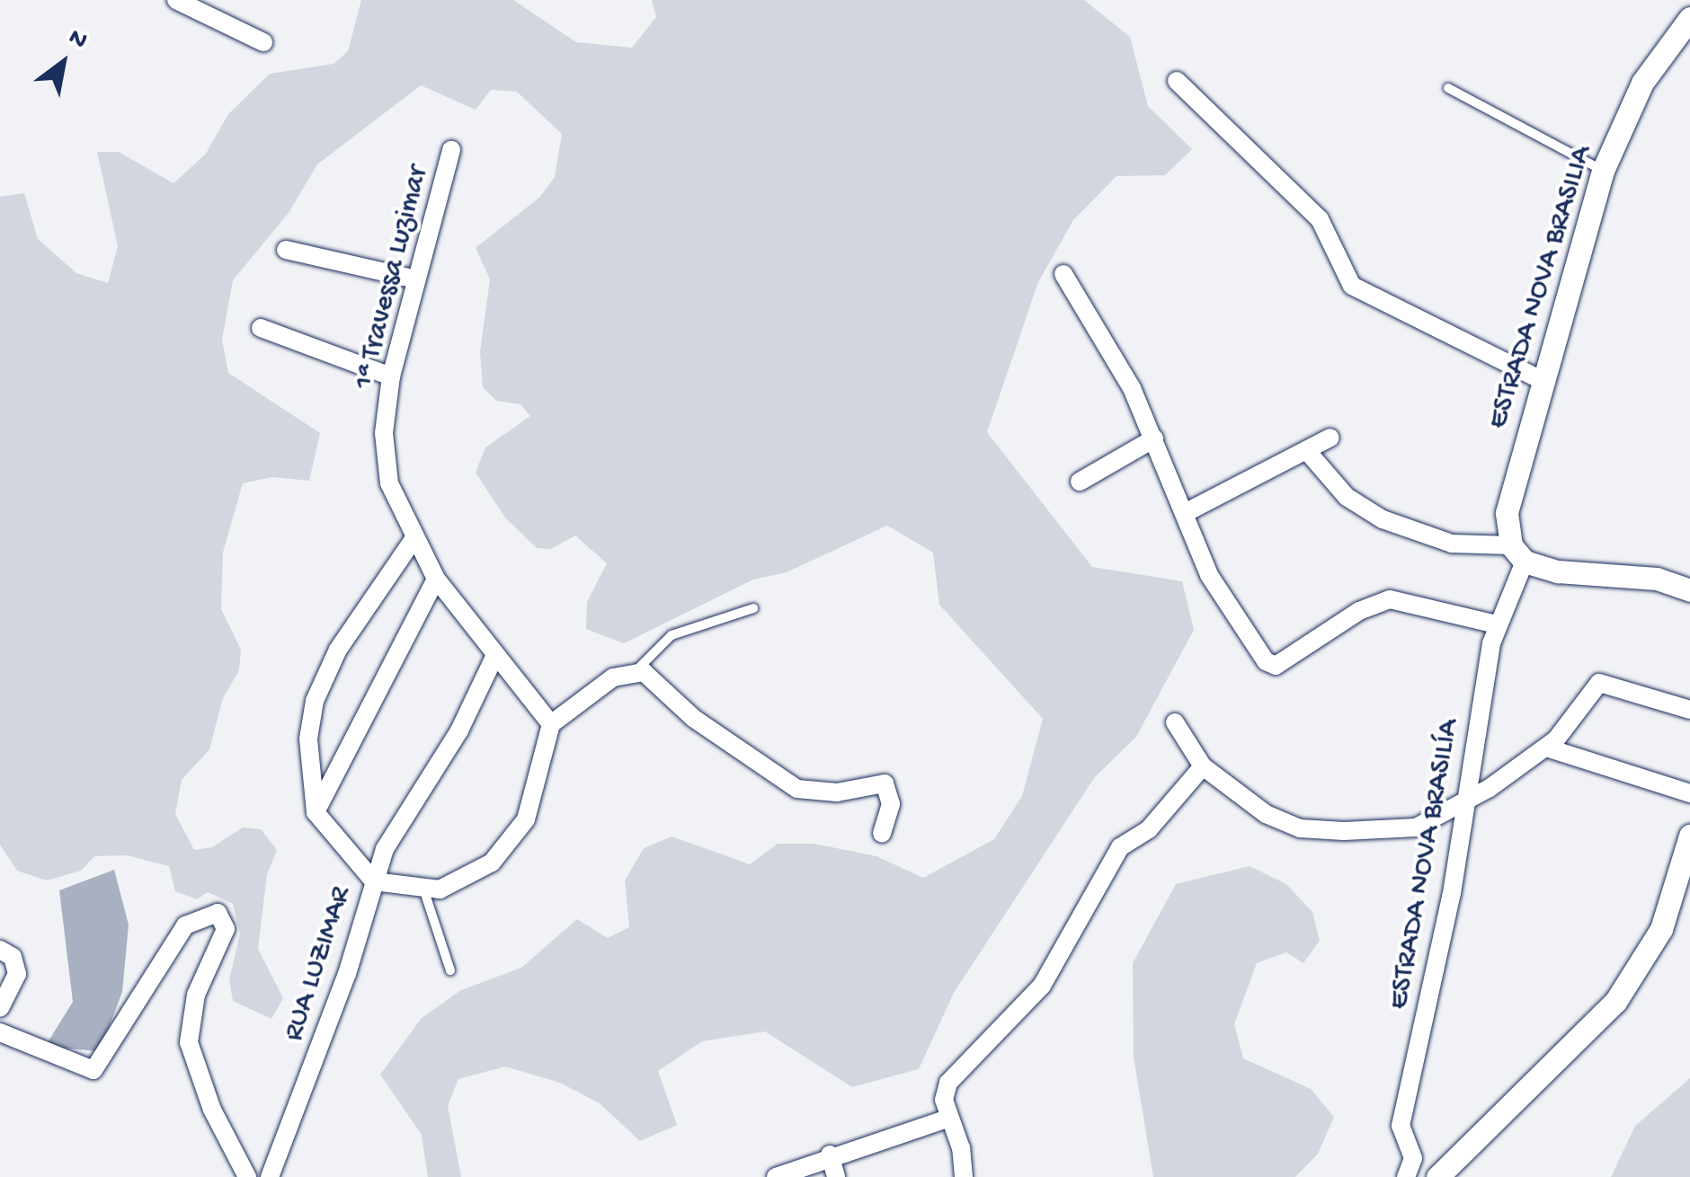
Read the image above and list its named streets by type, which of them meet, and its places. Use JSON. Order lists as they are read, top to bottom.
{
  "streets": {
    "street": [
      "1ª Travessa Luzimar",
      "ESTRADA NOVA BRASILIA",
      "ESTRADA NOVA BRASILÍA",
      "RUA LUZIMAR"
    ]
  },
  "crossings": [
    ["ESTRADA NOVA BRASILIA", "ESTRADA NOVA BRASILÍA"]
  ],
  "north": "top right"
}
